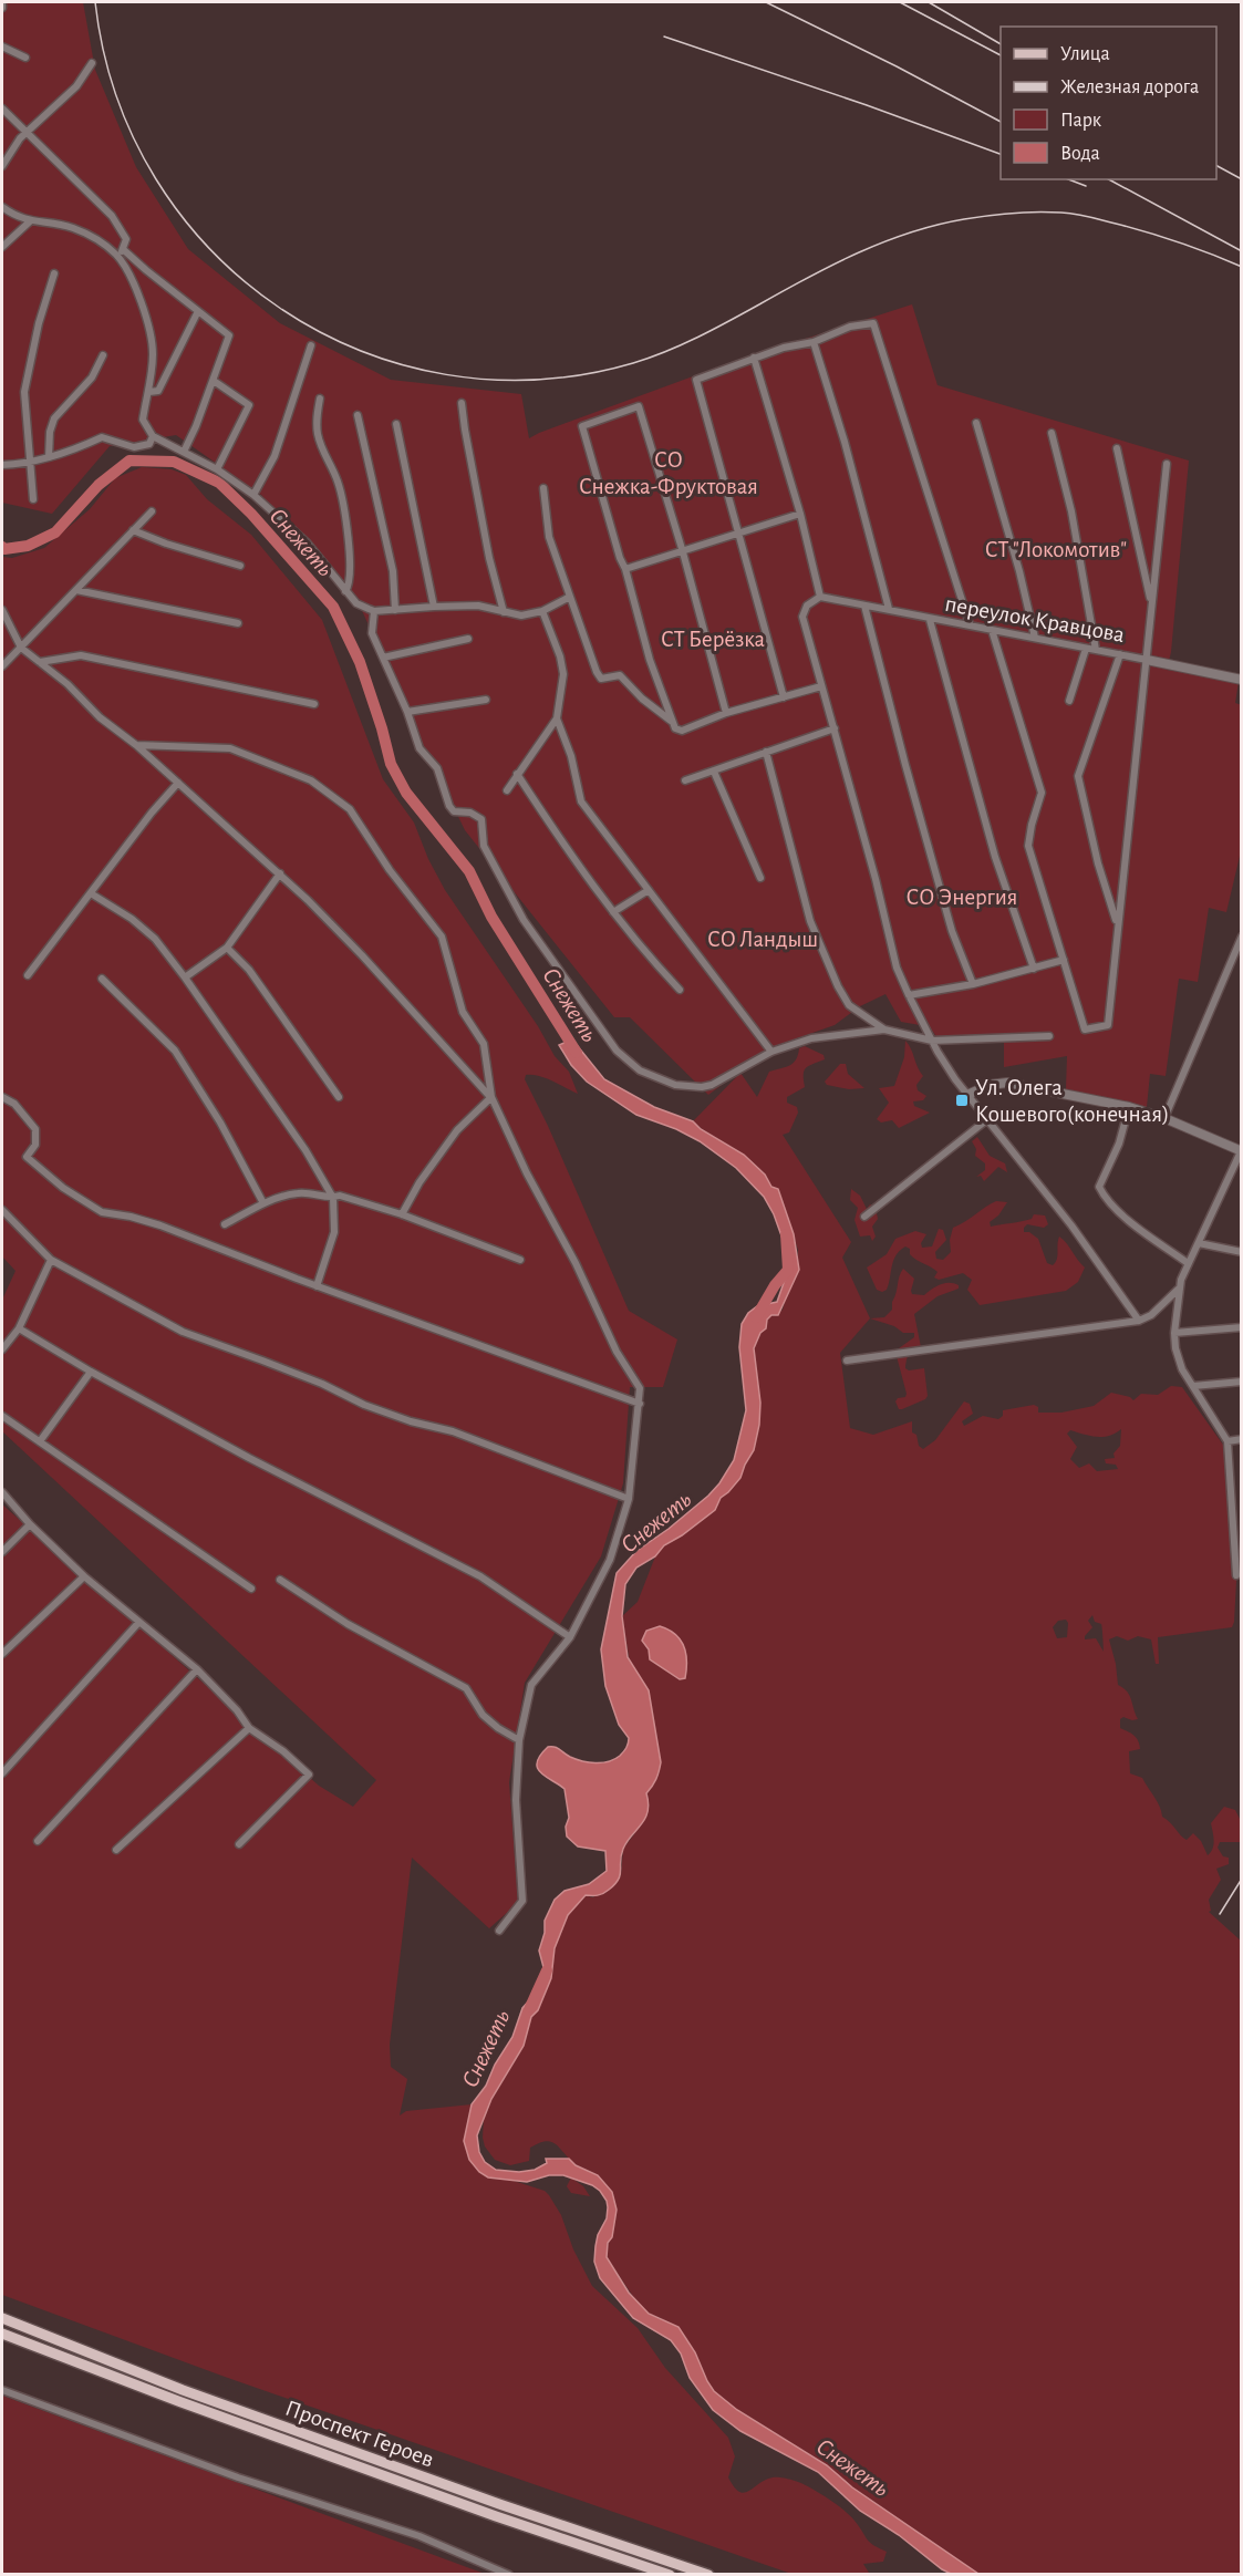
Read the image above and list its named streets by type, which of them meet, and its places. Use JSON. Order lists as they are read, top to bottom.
{
  "streets": {
    "main road": ["Проспект Героев"],
    "street": ["переулок Кравцова"]
  },
  "water": ["Снежеть"],
  "parks": [
    "СО Снежка-Фруктовая",
    "СТ \"Локомотив\"",
    "СТ Берёзка",
    "СО Энергия",
    "СО Ландыш"
  ],
  "places": {
    "transit": ["Ул. Олега Кошевого(конечная)"]
  },
  "legend": [
    "Улица",
    "Железная дорога",
    "Парк",
    "Вода"
  ]
}
